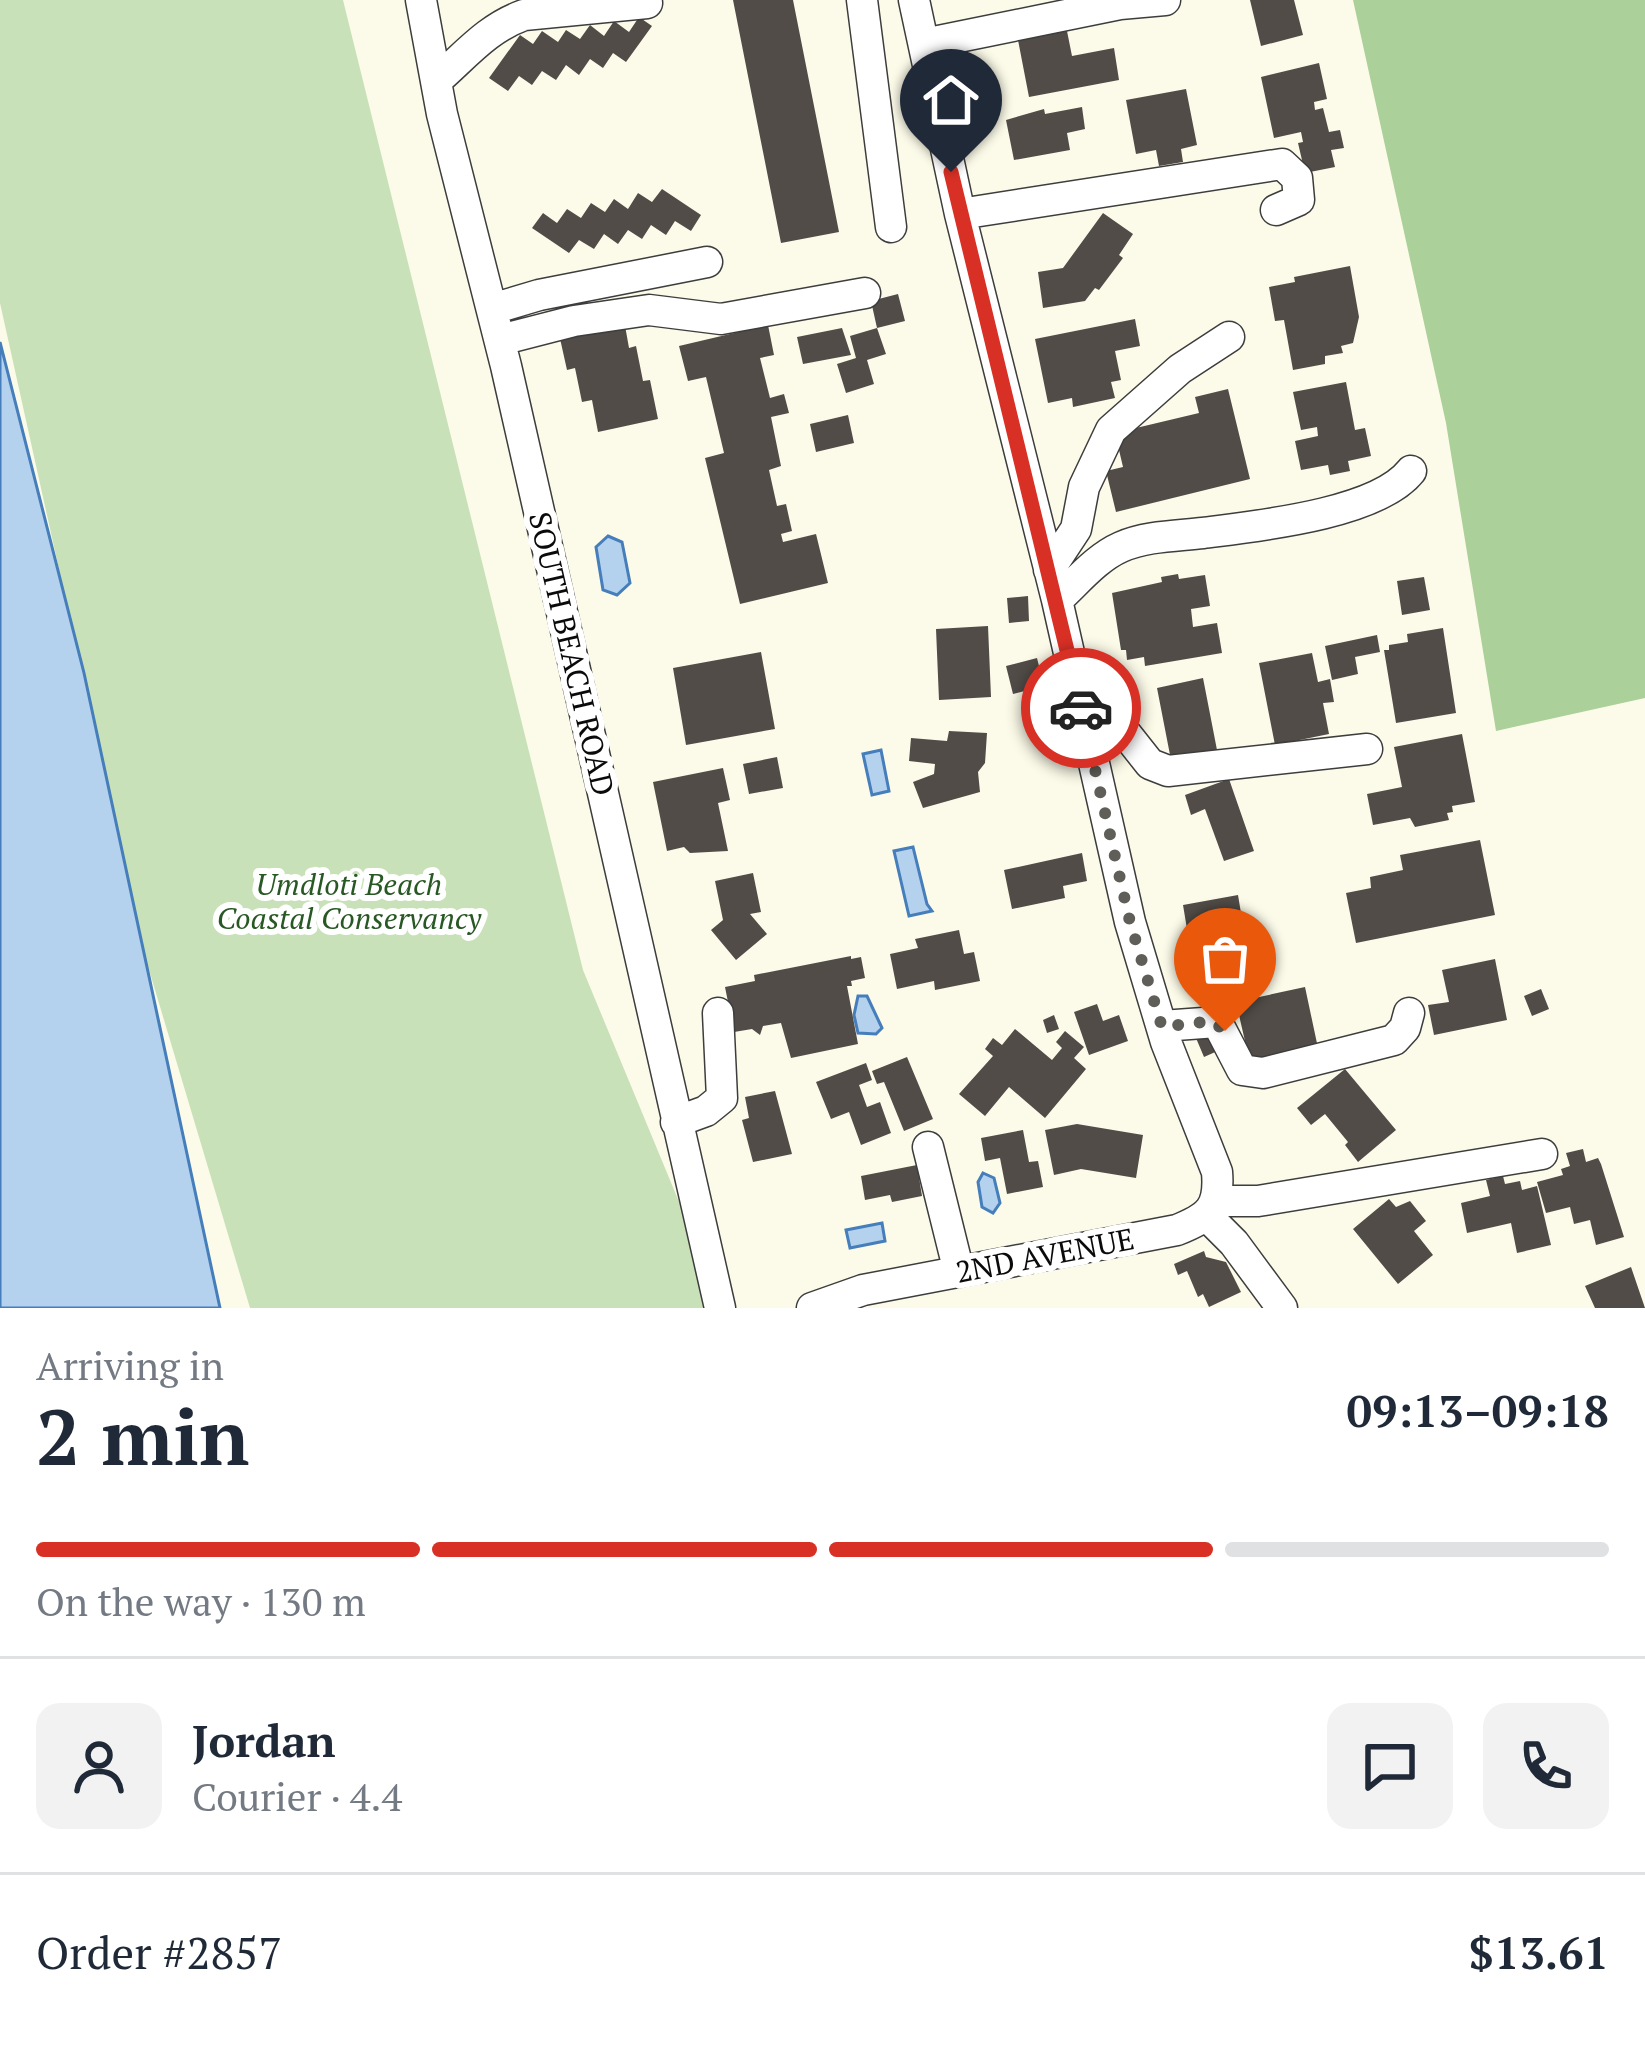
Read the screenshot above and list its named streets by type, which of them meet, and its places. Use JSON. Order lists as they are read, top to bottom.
{
  "streets": {
    "street": ["SOUTH BEACH ROAD", "2ND AVENUE"]
  },
  "parks": ["Umdloti Beach Coastal Conservancy"],
  "page": {
    "heading": ["2 min", "Arriving in", "09:13–09:18"],
    "panel": [
      "Jordan",
      "Courier · 4.4",
      "Order #2857",
      "$13.61"
    ],
    "bar": "On the way · 130 m"
  }
}
